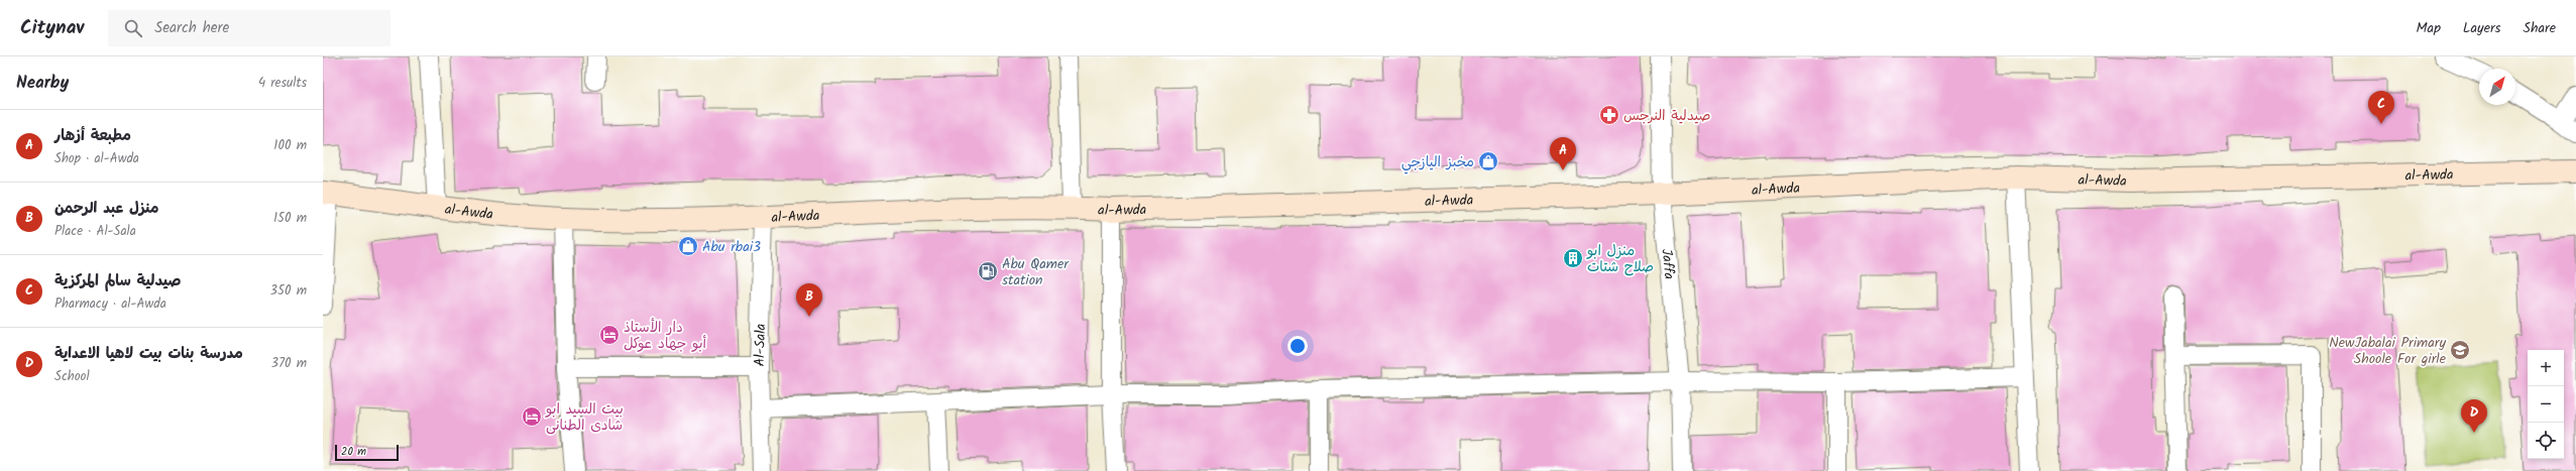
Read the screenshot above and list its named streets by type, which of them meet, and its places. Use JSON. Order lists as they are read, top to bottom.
{
  "streets": {
    "main road": ["al-Awda"],
    "street": ["Jaffa", "Al-Sala"]
  },
  "crossings": [
    ["al-Awda", "Jaffa"],
    ["al-Awda", "Al-Sala"]
  ],
  "places": {
    "pharmacy": ["صيدلية النرجس"],
    "shop": ["مخبز اليازجي", "Abu rbai3"],
    "building": ["منزل ابو صلاح شتات"],
    "fuel station": ["Abu Qamer station"],
    "hotel": ["دار الأستاذ أبو جهاد عوكل", "بيت السيد ابو شادى الطنانى"],
    "school or university": ["NewJabalai Primary Shoole For girle"]
  },
  "scale_bar": "20 m",
  "north": "top right",
  "page": {
    "header": "Citynav",
    "search": "Search here",
    "nav": ["Map", "Layers", "Share"],
    "heading": ["Nearby", "4 results"],
    "pins": [
      "C",
      "A",
      "B",
      "D"
    ],
    "list": [
      {
        "mark": "A",
        "name": "مطبعة أزهار",
        "note": "Shop · al-Awda",
        "value": "100 m"
      },
      {
        "mark": "B",
        "name": "منزل عبد الرحمن",
        "note": "Place · Al-Sala",
        "value": "150 m"
      },
      {
        "mark": "C",
        "name": "صيدلية سالم المركزية",
        "note": "Pharmacy · al-Awda",
        "value": "350 m"
      },
      {
        "mark": "D",
        "name": "مدرسة بنات بيت لاهيا الاعداية",
        "note": "School",
        "value": "370 m"
      }
    ],
    "map_buttons": ["+", "−"],
    "scale": "20 m"
  }
}
